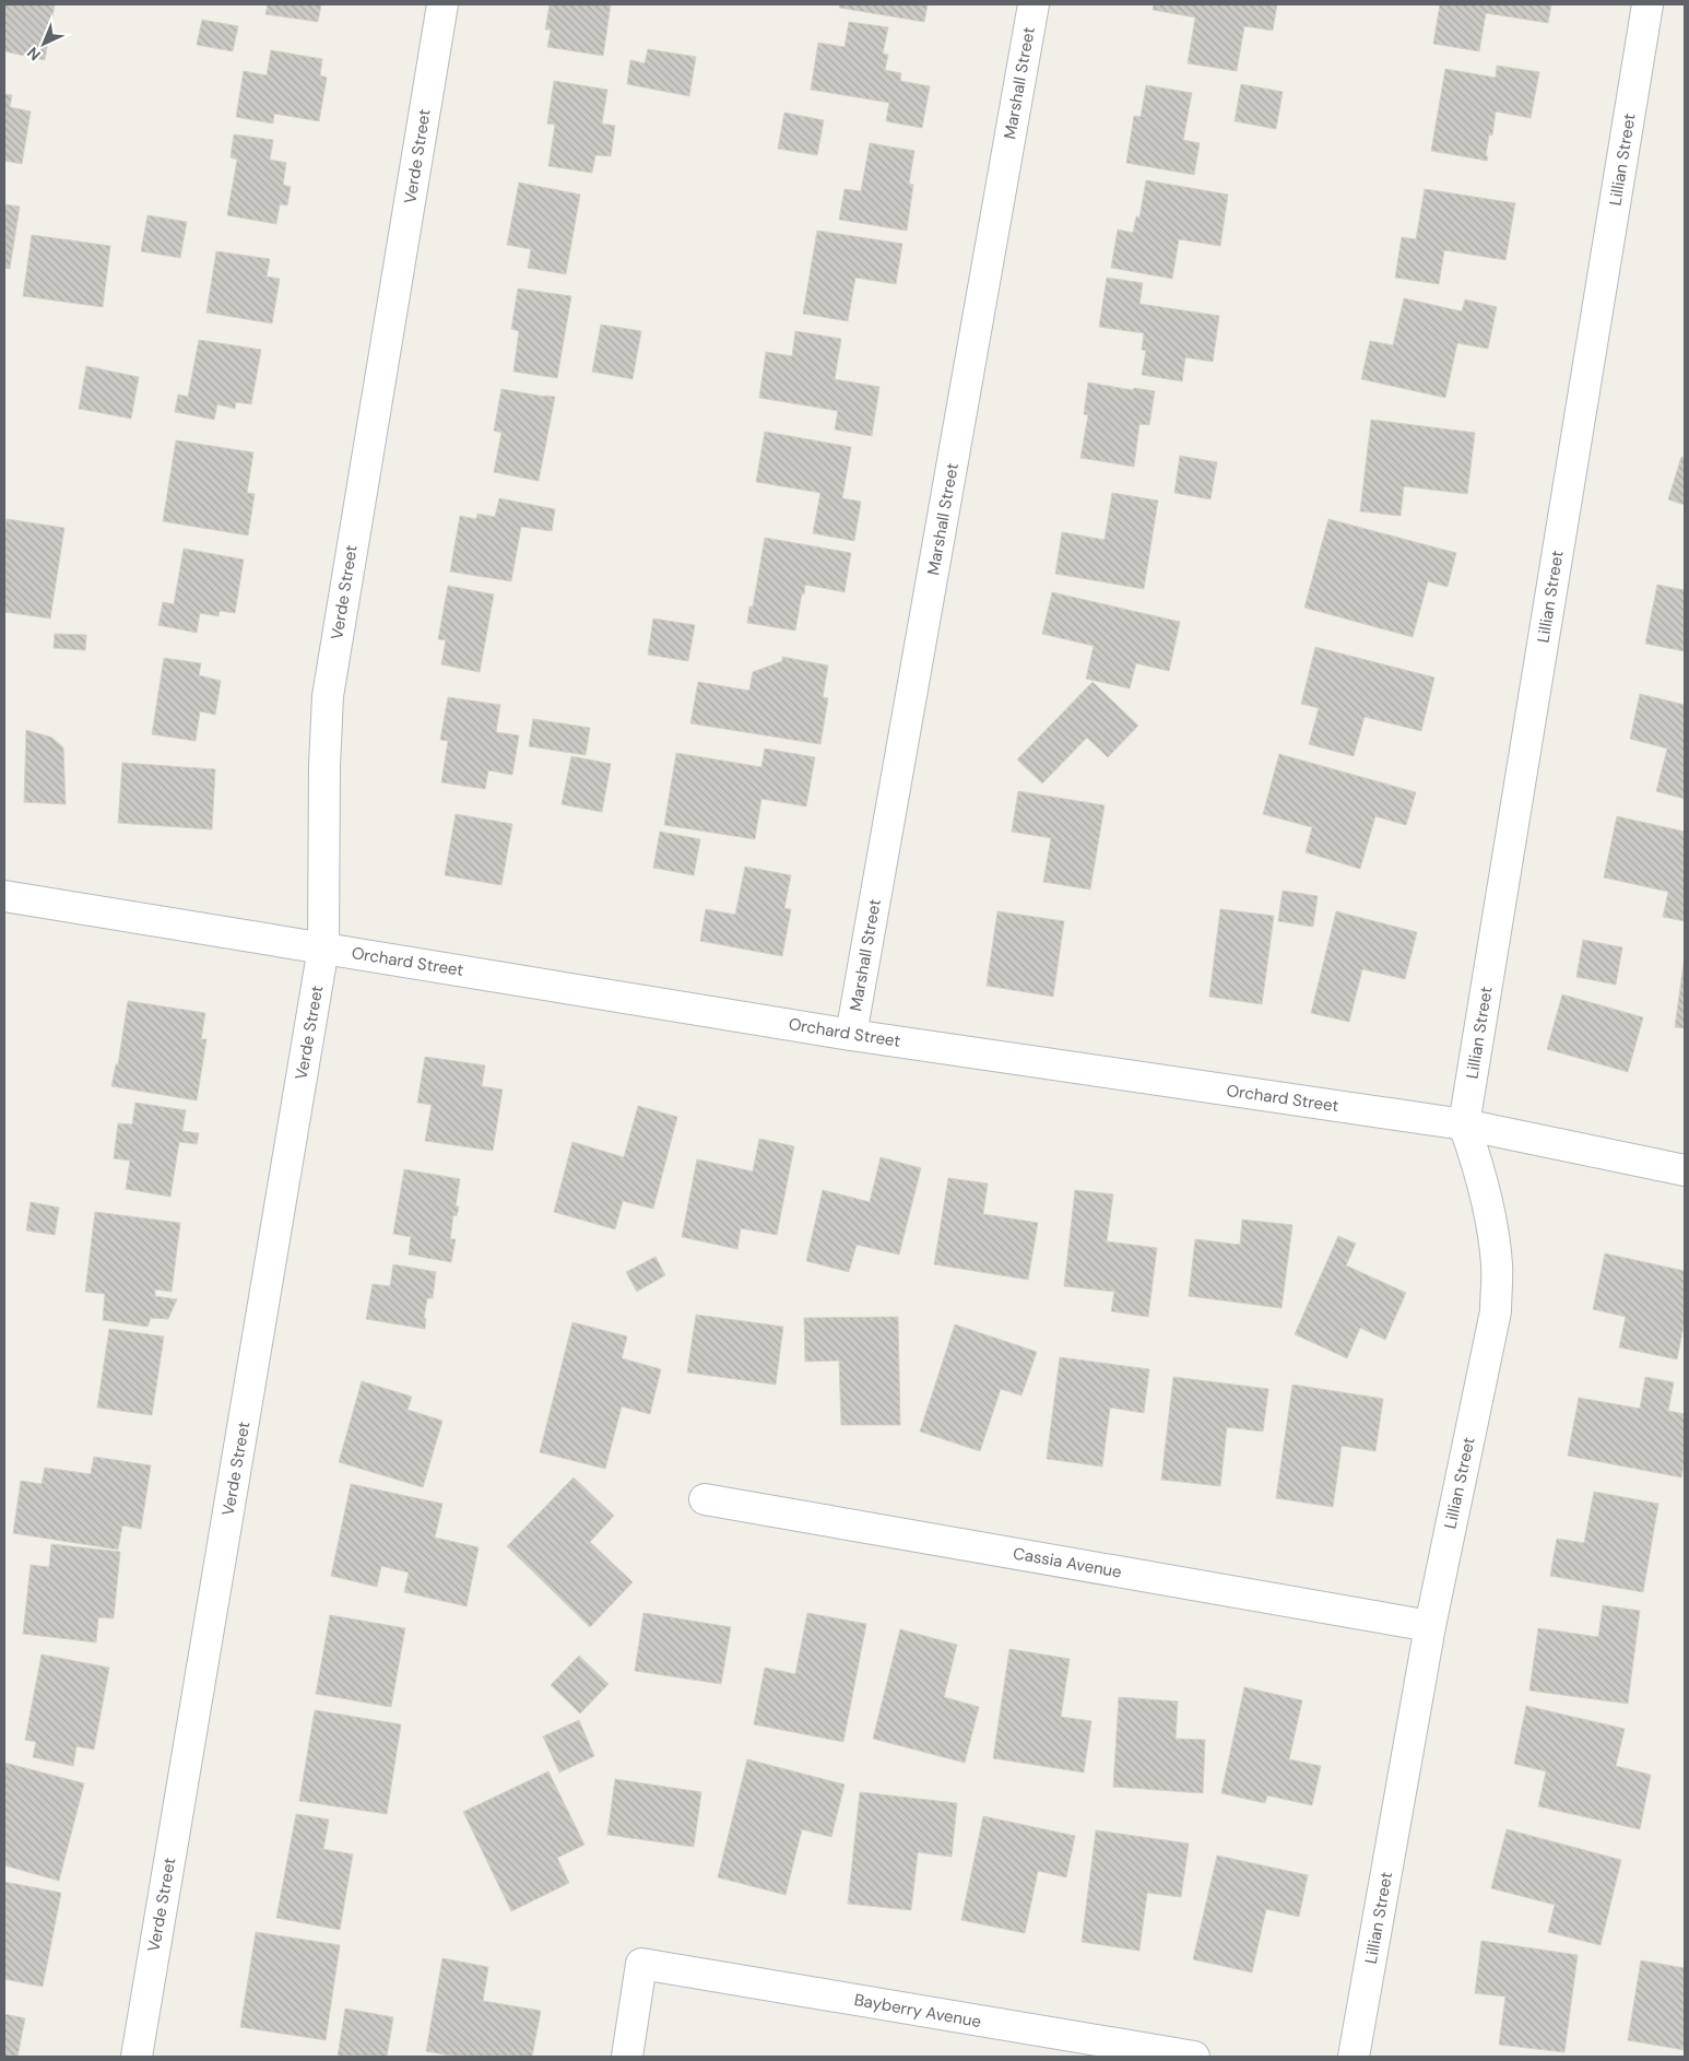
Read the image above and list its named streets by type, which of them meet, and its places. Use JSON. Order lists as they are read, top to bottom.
{
  "streets": {
    "street": [
      "Marshall Street",
      "Verde Street",
      "Lillian Street",
      "Orchard Street",
      "Cassia Avenue",
      "Bayberry Avenue"
    ]
  },
  "crossings": [
    ["Marshall Street", "Orchard Street"],
    ["Verde Street", "Orchard Street"],
    ["Lillian Street", "Orchard Street"],
    ["Lillian Street", "Cassia Avenue"]
  ],
  "north": "bottom left"
}
